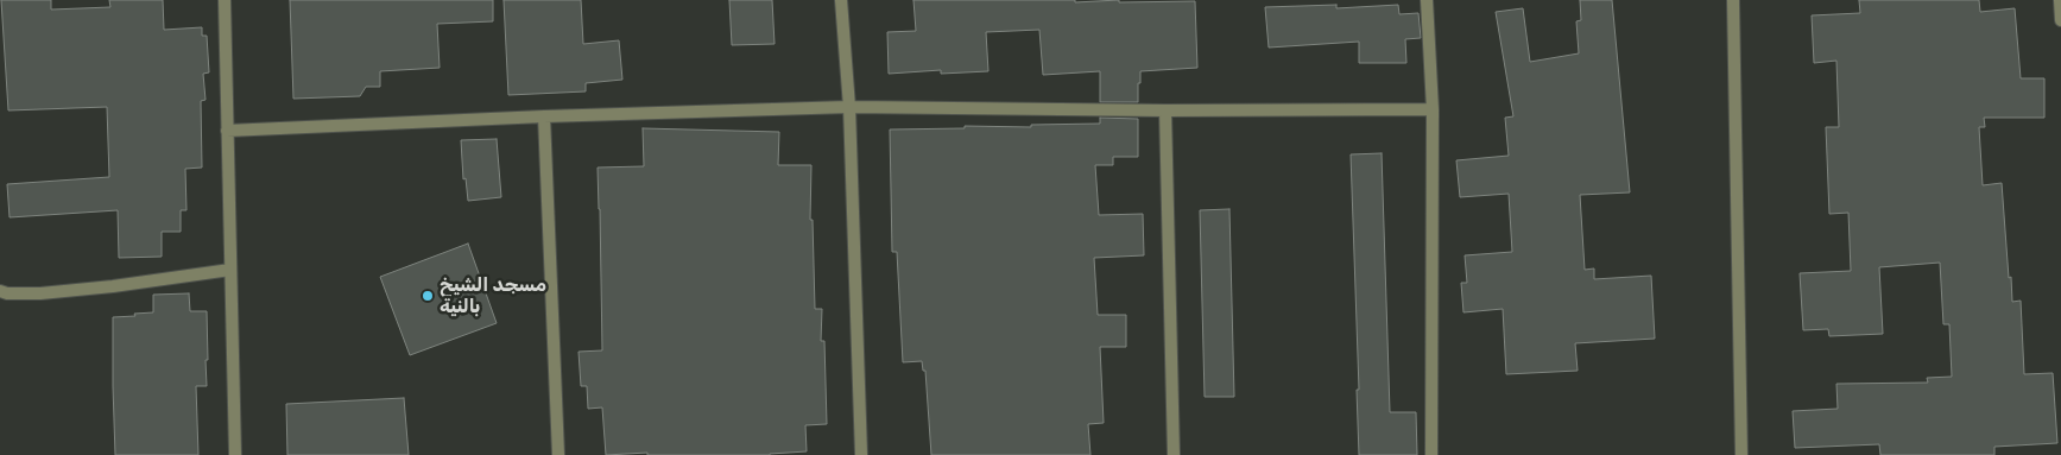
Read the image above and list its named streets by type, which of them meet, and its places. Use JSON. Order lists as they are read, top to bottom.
{
  "places": ["مسجد الشيخ بالنية"]
}
